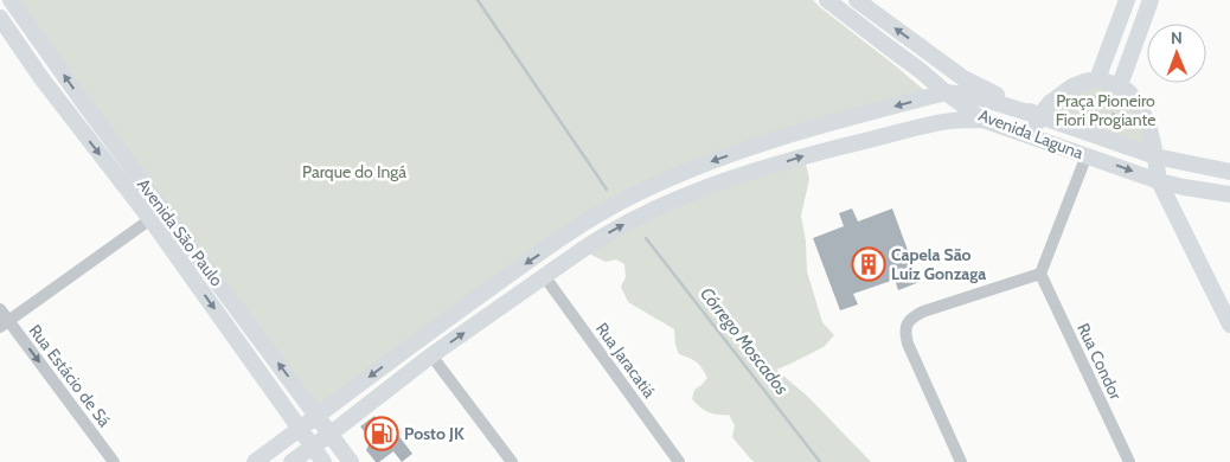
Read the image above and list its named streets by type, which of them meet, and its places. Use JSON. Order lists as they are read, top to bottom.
{
  "streets": {
    "main road": ["Avenida Laguna", "Avenida São Paulo"],
    "street": ["Rua Jaracatiá", "Rua Condor", "Rua Estácio de Sá"]
  },
  "one_way": ["Rua Estácio de Sá"],
  "water": ["Córrego Moscados"],
  "parks": ["Praça Pioneiro Fiori Progiante", "Parque do Ingá"],
  "places": {
    "building": ["Capela São Luiz Gonzaga"],
    "fuel station": ["Posto JK"]
  },
  "north": "top"
}
